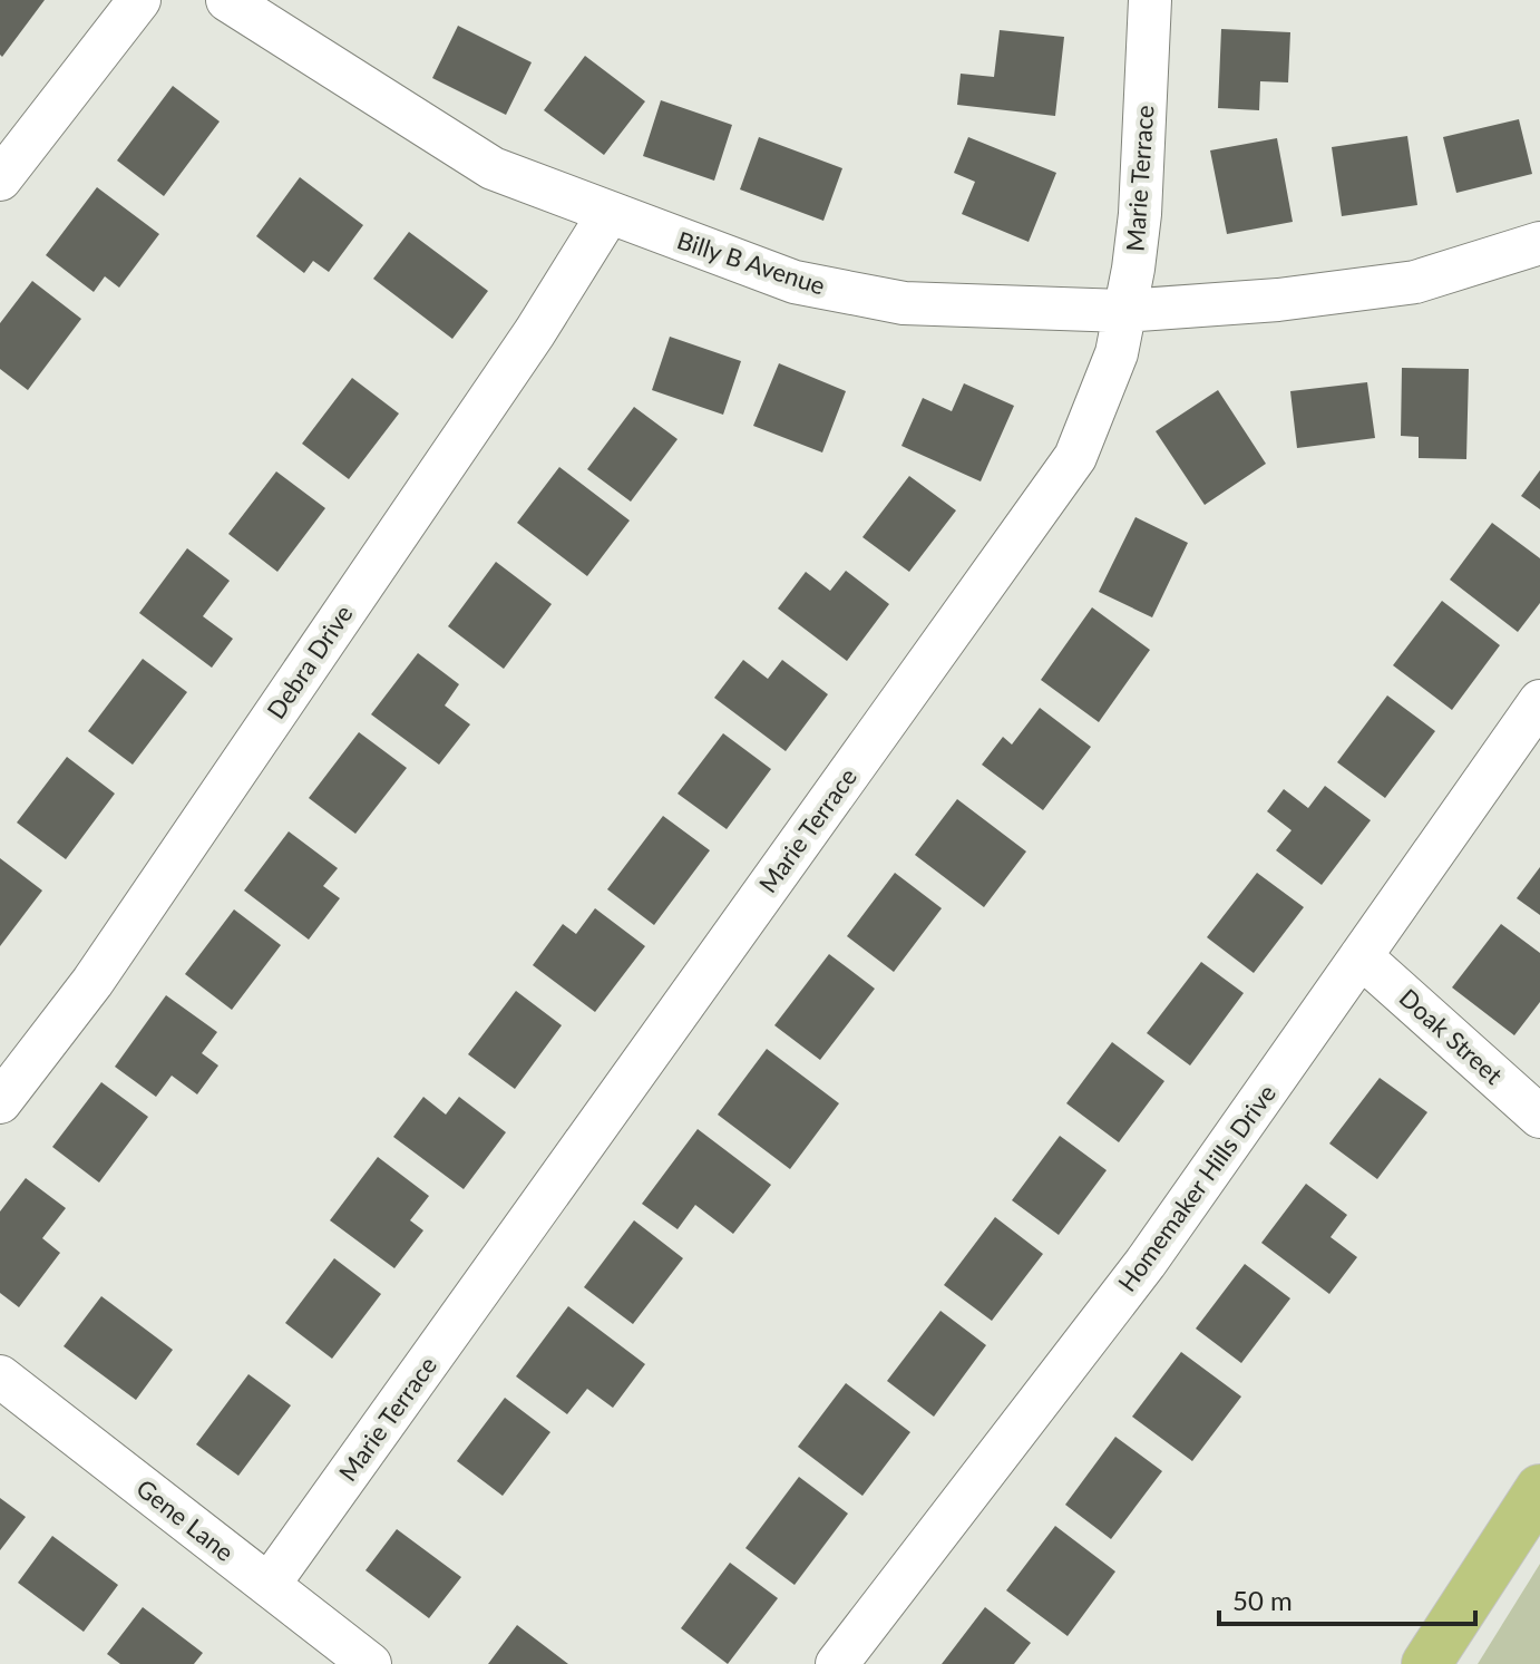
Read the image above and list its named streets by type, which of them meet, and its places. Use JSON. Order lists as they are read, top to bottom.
{
  "streets": {
    "street": [
      "Marie Terrace",
      "Billy B Avenue",
      "Debra Drive",
      "Doak Street",
      "Homemaker Hills Drive",
      "Gene Lane"
    ]
  },
  "crossings": [
    ["Marie Terrace", "Billy B Avenue"],
    ["Marie Terrace", "Gene Lane"],
    ["Billy B Avenue", "Debra Drive"],
    ["Doak Street", "Homemaker Hills Drive"]
  ],
  "scale_bar": "50 m"
}
